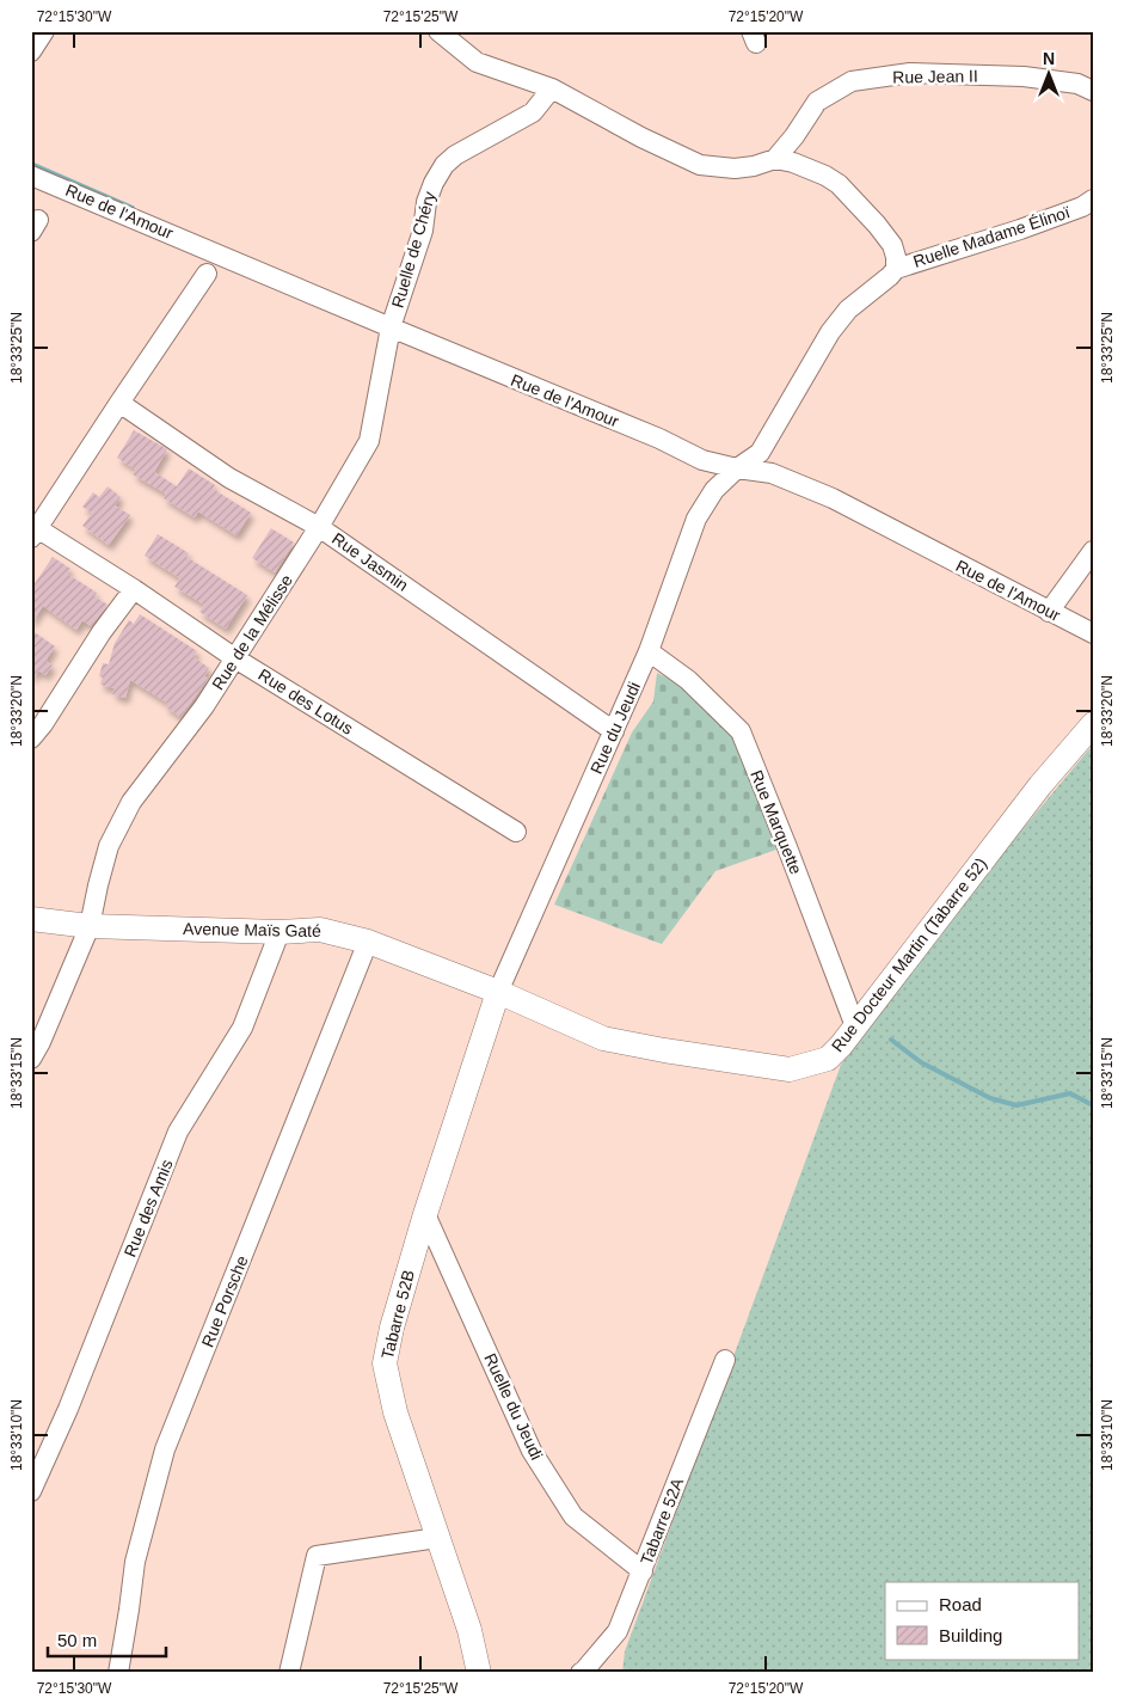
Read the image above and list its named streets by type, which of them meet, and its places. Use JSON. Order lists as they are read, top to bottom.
{
  "streets": {
    "street": [
      "Rue Jean II",
      "Rue de l'Amour",
      "Ruelle Madame Élinoï",
      "Ruelle de Chéry",
      "Rue Jasmin",
      "Rue de la Mélisse",
      "Rue des Lotus",
      "Rue du Jeudi",
      "Rue Marquette",
      "Avenue Maïs Gaté",
      "Rue Docteur Martin (Tabarre 52)",
      "Rue des Amis",
      "Rue Porsche",
      "Tabarre 52B",
      "Ruelle du Jeudi",
      "Tabarre 52A"
    ]
  },
  "crossings": [
    ["Rue de l'Amour", "Ruelle Madame Élinoï"],
    ["Rue de l'Amour", "Ruelle de Chéry"],
    ["Rue de l'Amour", "Rue de la Mélisse"],
    ["Rue de l'Amour", "Rue du Jeudi"],
    ["Ruelle Madame Élinoï", "Rue du Jeudi"],
    ["Ruelle de Chéry", "Rue de la Mélisse"],
    ["Rue Jasmin", "Rue de la Mélisse"],
    ["Rue Jasmin", "Rue du Jeudi"],
    ["Rue de la Mélisse", "Rue des Lotus"],
    ["Rue de la Mélisse", "Avenue Maïs Gaté"],
    ["Rue du Jeudi", "Rue Marquette"],
    ["Rue du Jeudi", "Avenue Maïs Gaté"],
    ["Rue du Jeudi", "Rue Docteur Martin (Tabarre 52)"],
    ["Rue du Jeudi", "Tabarre 52B"],
    ["Rue Marquette", "Rue Docteur Martin (Tabarre 52)"],
    ["Avenue Maïs Gaté", "Rue Docteur Martin (Tabarre 52)"],
    ["Avenue Maïs Gaté", "Rue des Amis"],
    ["Avenue Maïs Gaté", "Rue Porsche"],
    ["Avenue Maïs Gaté", "Tabarre 52B"],
    ["Rue Docteur Martin (Tabarre 52)", "Tabarre 52B"],
    ["Tabarre 52B", "Ruelle du Jeudi"],
    ["Ruelle du Jeudi", "Tabarre 52A"]
  ],
  "legend": ["Road", "Building"],
  "scale_bar": "50 m",
  "north": "top",
  "coordinates": [
    "72°15'30\"W",
    "72°15'25\"W",
    "72°15'20\"W",
    "18°33'25\"N",
    "18°33'20\"N",
    "18°33'15\"N",
    "18°33'10\"N"
  ]
}
